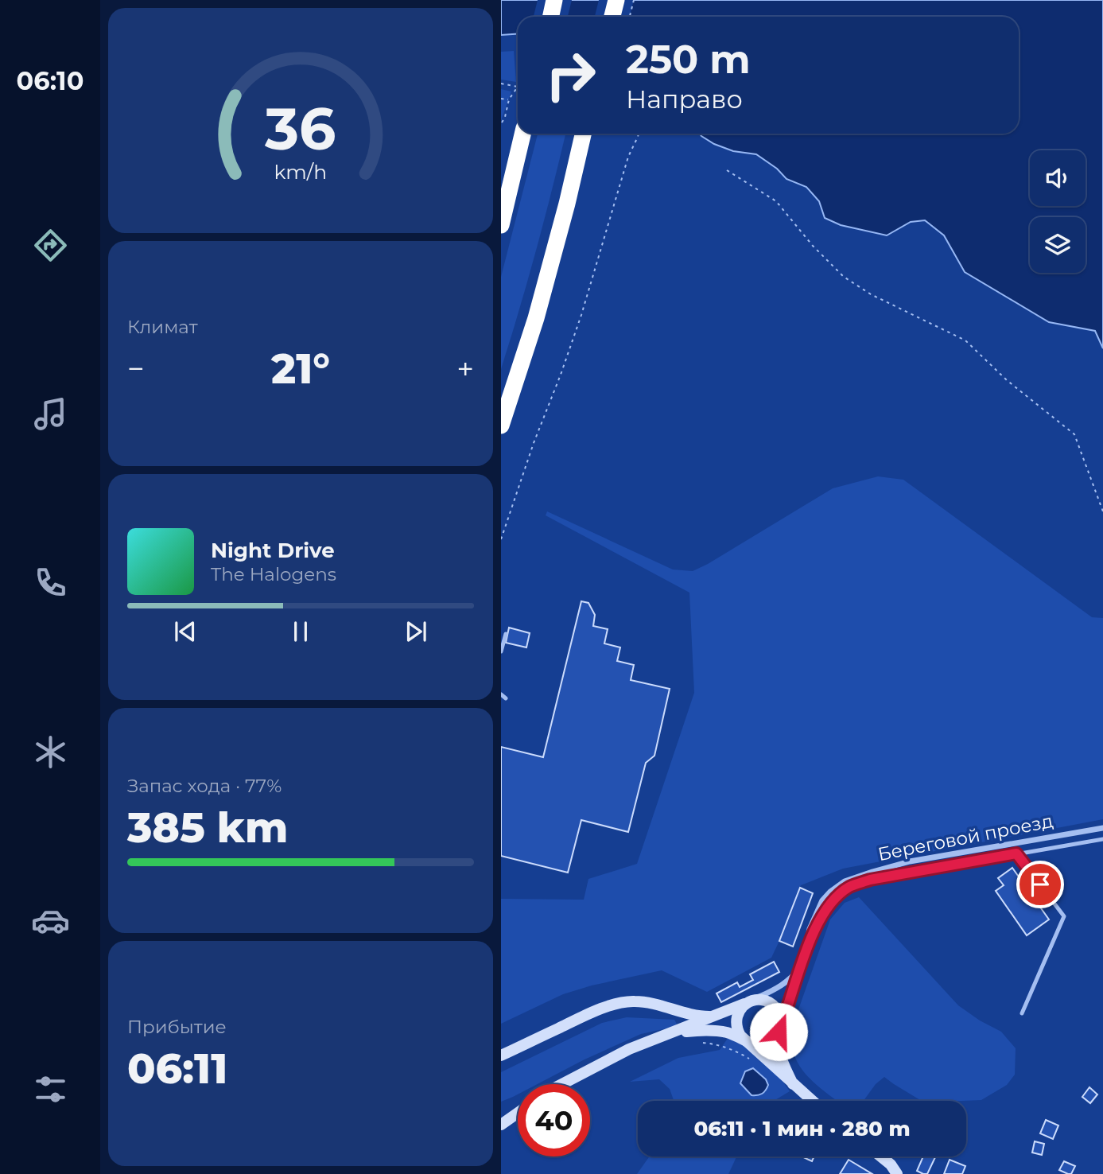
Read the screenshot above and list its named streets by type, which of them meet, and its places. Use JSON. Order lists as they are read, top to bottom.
{
  "streets": {
    "street": ["Береговой проезд"]
  },
  "page": {
    "tabs": "06:10",
    "turn": ["250 m", "Направо"],
    "tile": [
      "Климат",
      ["Запас хода · 77%", "385 km"],
      ["Прибытие", "06:11"]
    ],
    "heat": ["−", "21°", "+"],
    "song": ["Night Drive", "The Halogens"],
    "limit": "40",
    "trip": "06:11 · 1 мин · 280 m",
    "gauge": ["36", "km/h"]
  }
}
